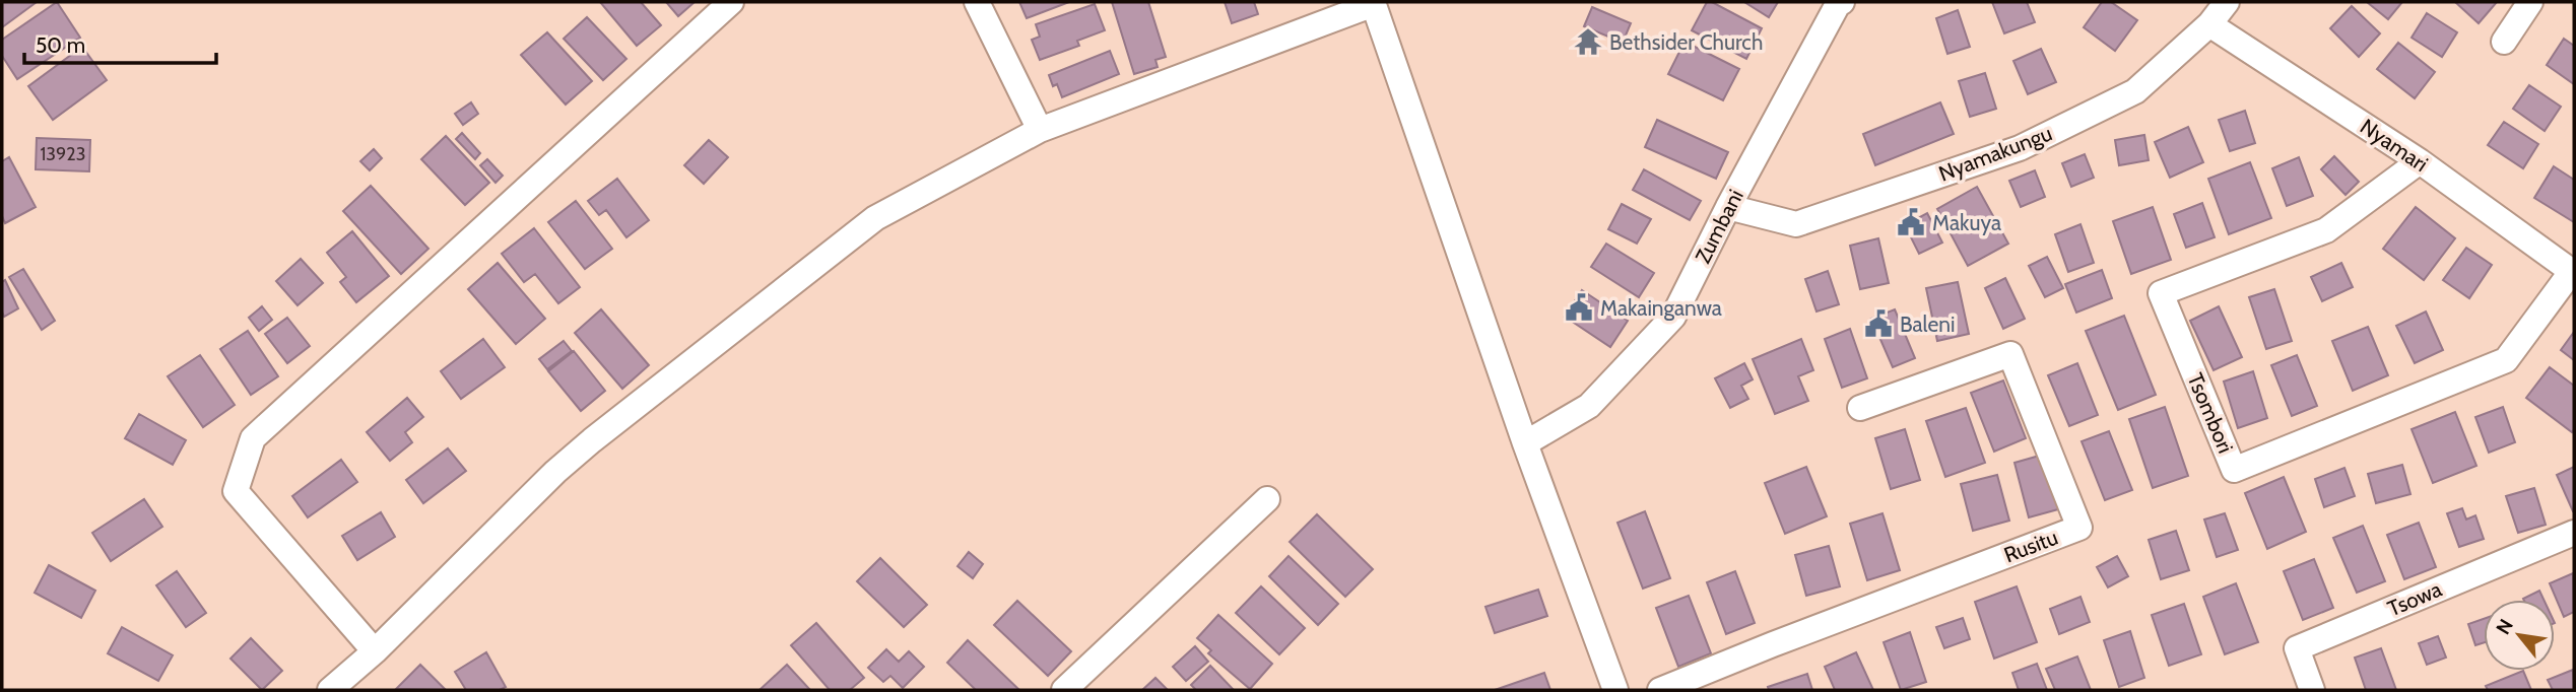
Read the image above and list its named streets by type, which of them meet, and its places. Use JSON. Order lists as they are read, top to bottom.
{
  "streets": {
    "street": [
      "Nyamari",
      "Nyamakungu",
      "Zumbani",
      "Tsombori",
      "Rusitu",
      "Tsowa"
    ]
  },
  "crossings": [
    ["Nyamari", "Nyamakungu"],
    ["Nyamari", "Tsombori"],
    ["Nyamakungu", "Zumbani"]
  ],
  "places": {
    "temple": ["Bethsider Church"],
    "public building": ["Makuya", "Makainganwa", "Baleni"]
  },
  "house_numbers": ["13923"],
  "scale_bar": "50 m",
  "north": "top left"
}
